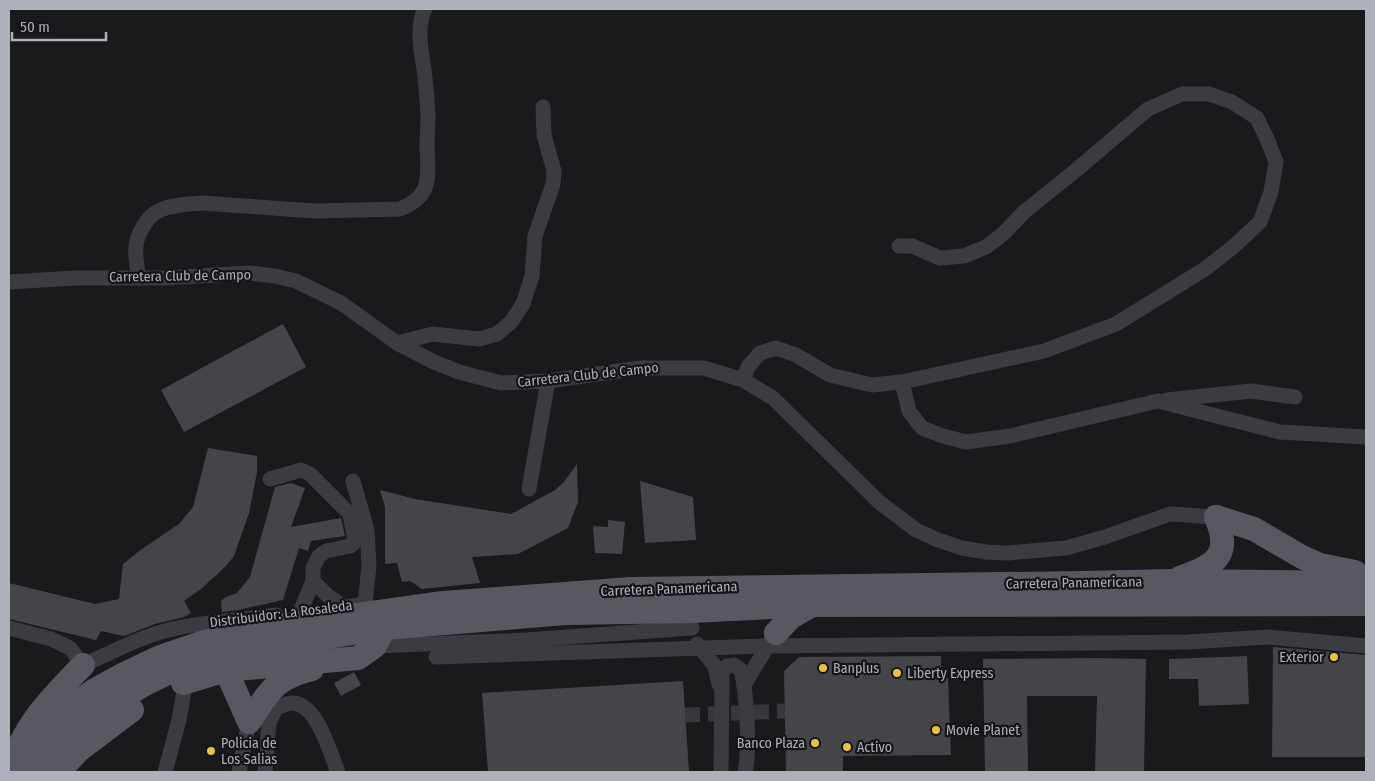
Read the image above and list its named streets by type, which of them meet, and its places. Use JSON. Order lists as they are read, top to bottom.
{
  "streets": {
    "main road": ["Carretera Panamericana"],
    "street": ["Carretera Club de Campo", "Distribuidor: La Rosaleda"]
  },
  "places": [
    "Exterior",
    "Banplus",
    "Liberty Express",
    "Movie Planet",
    "Banco Plaza",
    "Activo",
    "Policia de Los Salias"
  ],
  "scale_bar": "50 m"
}
